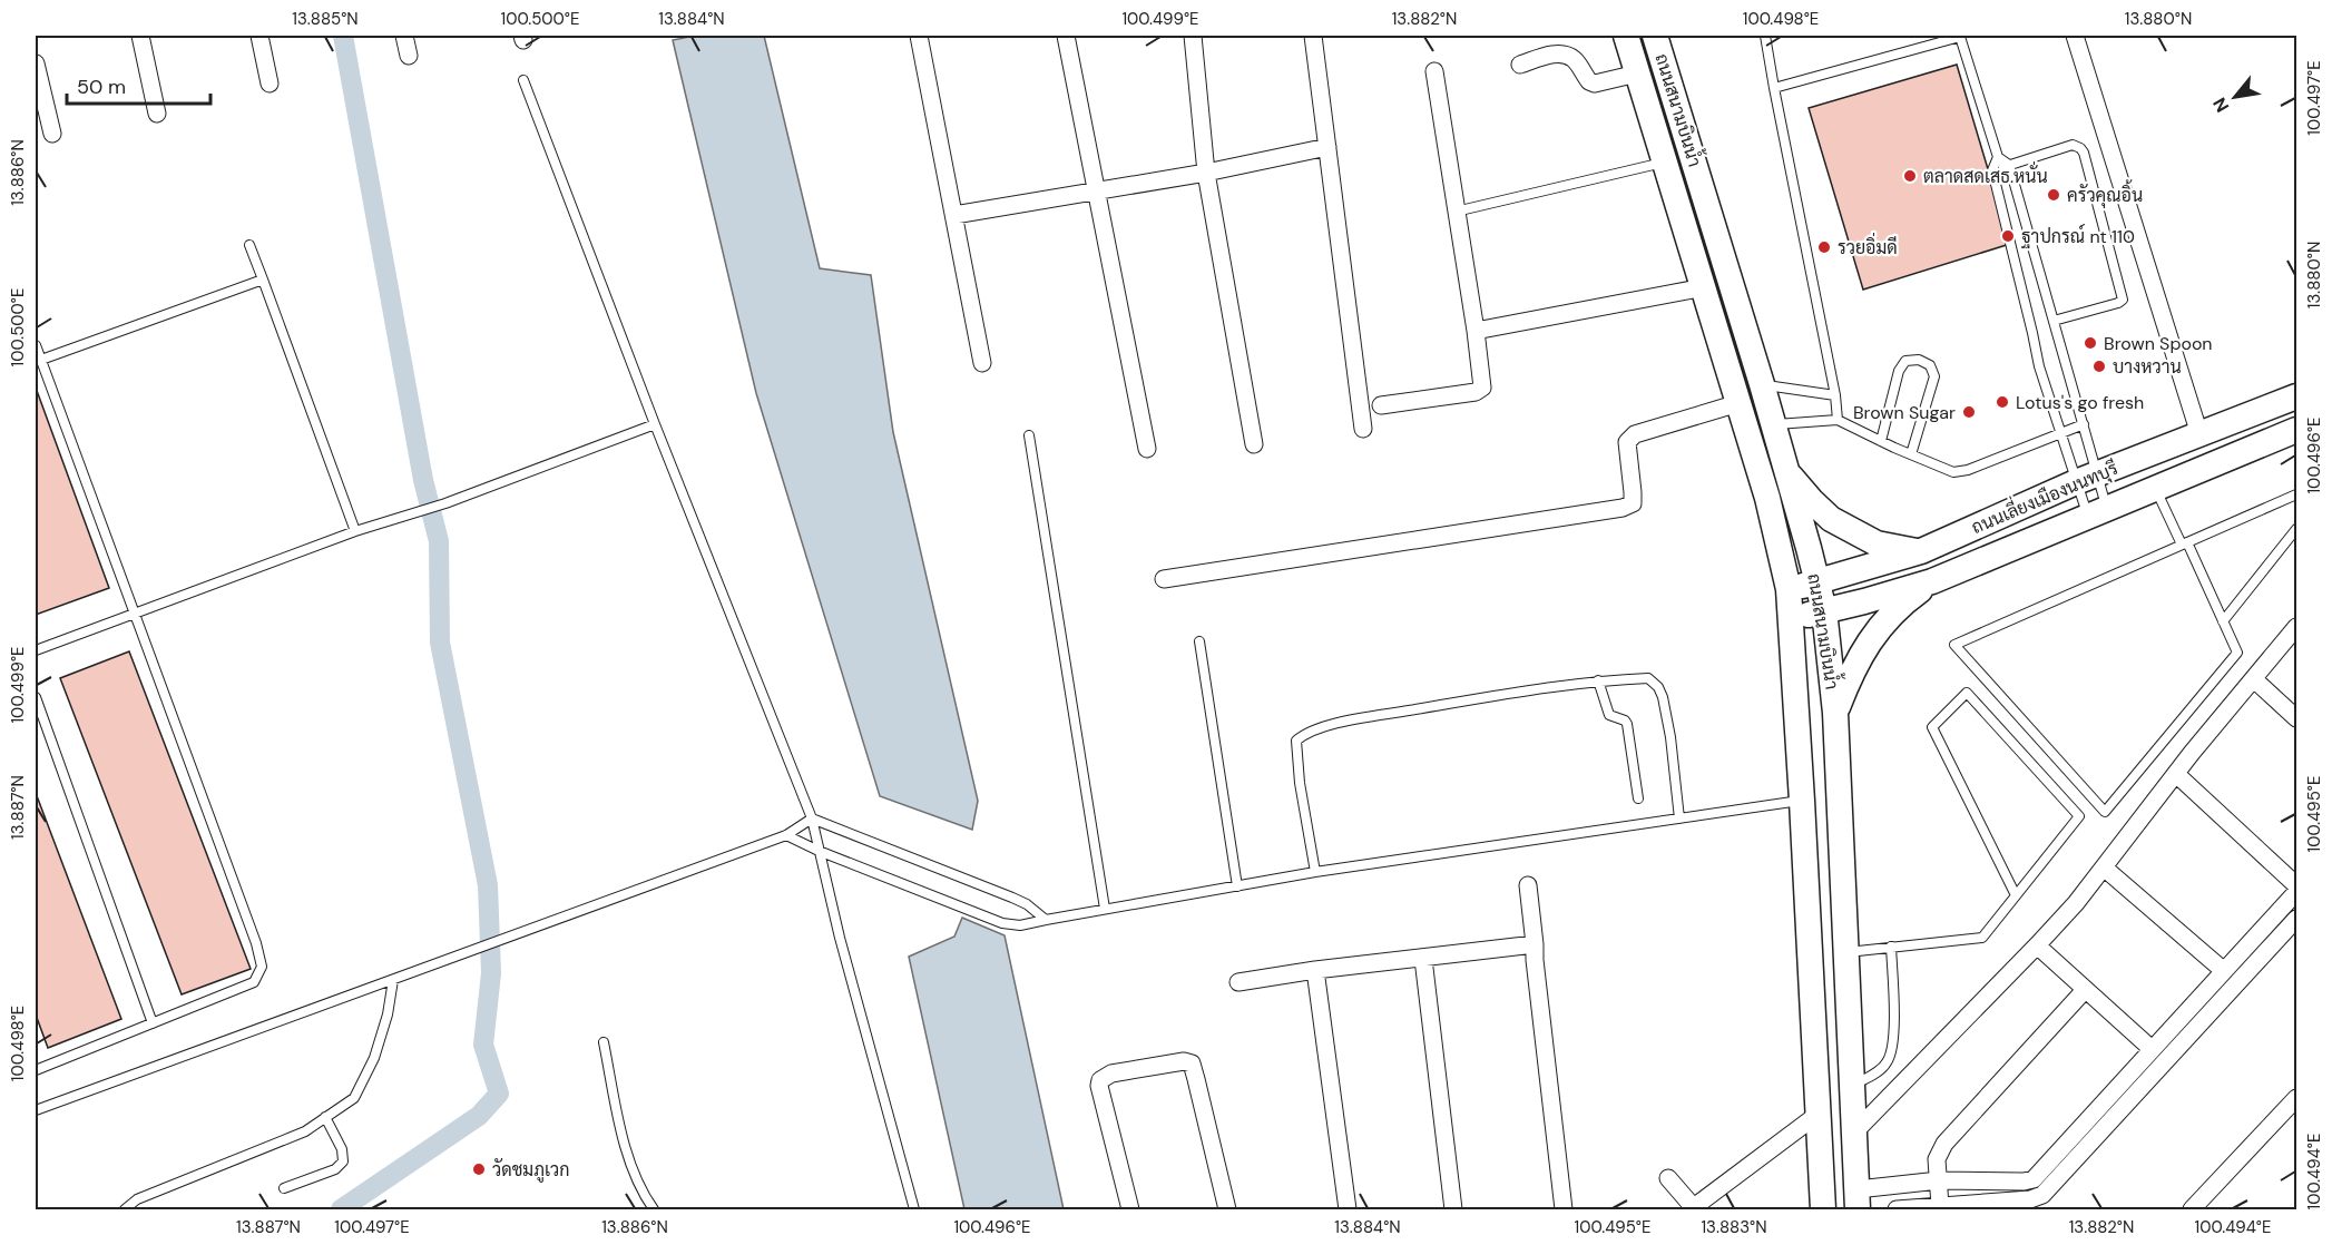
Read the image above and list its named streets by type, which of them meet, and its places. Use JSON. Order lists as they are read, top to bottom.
{
  "streets": {
    "main road": ["ถนนสนามบินน้ำ", "ถนนเลี่ยงเมืองนนทบุรี"]
  },
  "crossings": [
    ["ถนนสนามบินน้ำ", "ถนนเลี่ยงเมืองนนทบุรี"]
  ],
  "places": [
    "ตลาดสดเสธ.หนั่น",
    "ครัวคุณอิ้น",
    "ฐาปกรณ์ nt 110",
    "รวยอิ่มดี",
    "Brown Spoon",
    "บางหวาน",
    "Lotus's go fresh",
    "Brown Sugar",
    "วัดชมภูเวก"
  ],
  "scale_bar": "50 m",
  "north": "bottom left",
  "coordinates": [
    "13.885°N",
    "100.500°E",
    "13.884°N",
    "100.499°E",
    "13.882°N",
    "100.498°E",
    "13.880°N",
    "100.497°E",
    "13.886°N",
    "100.496°E",
    "13.887°N",
    "100.495°E",
    "100.494°E",
    "13.883°N"
  ]
}
